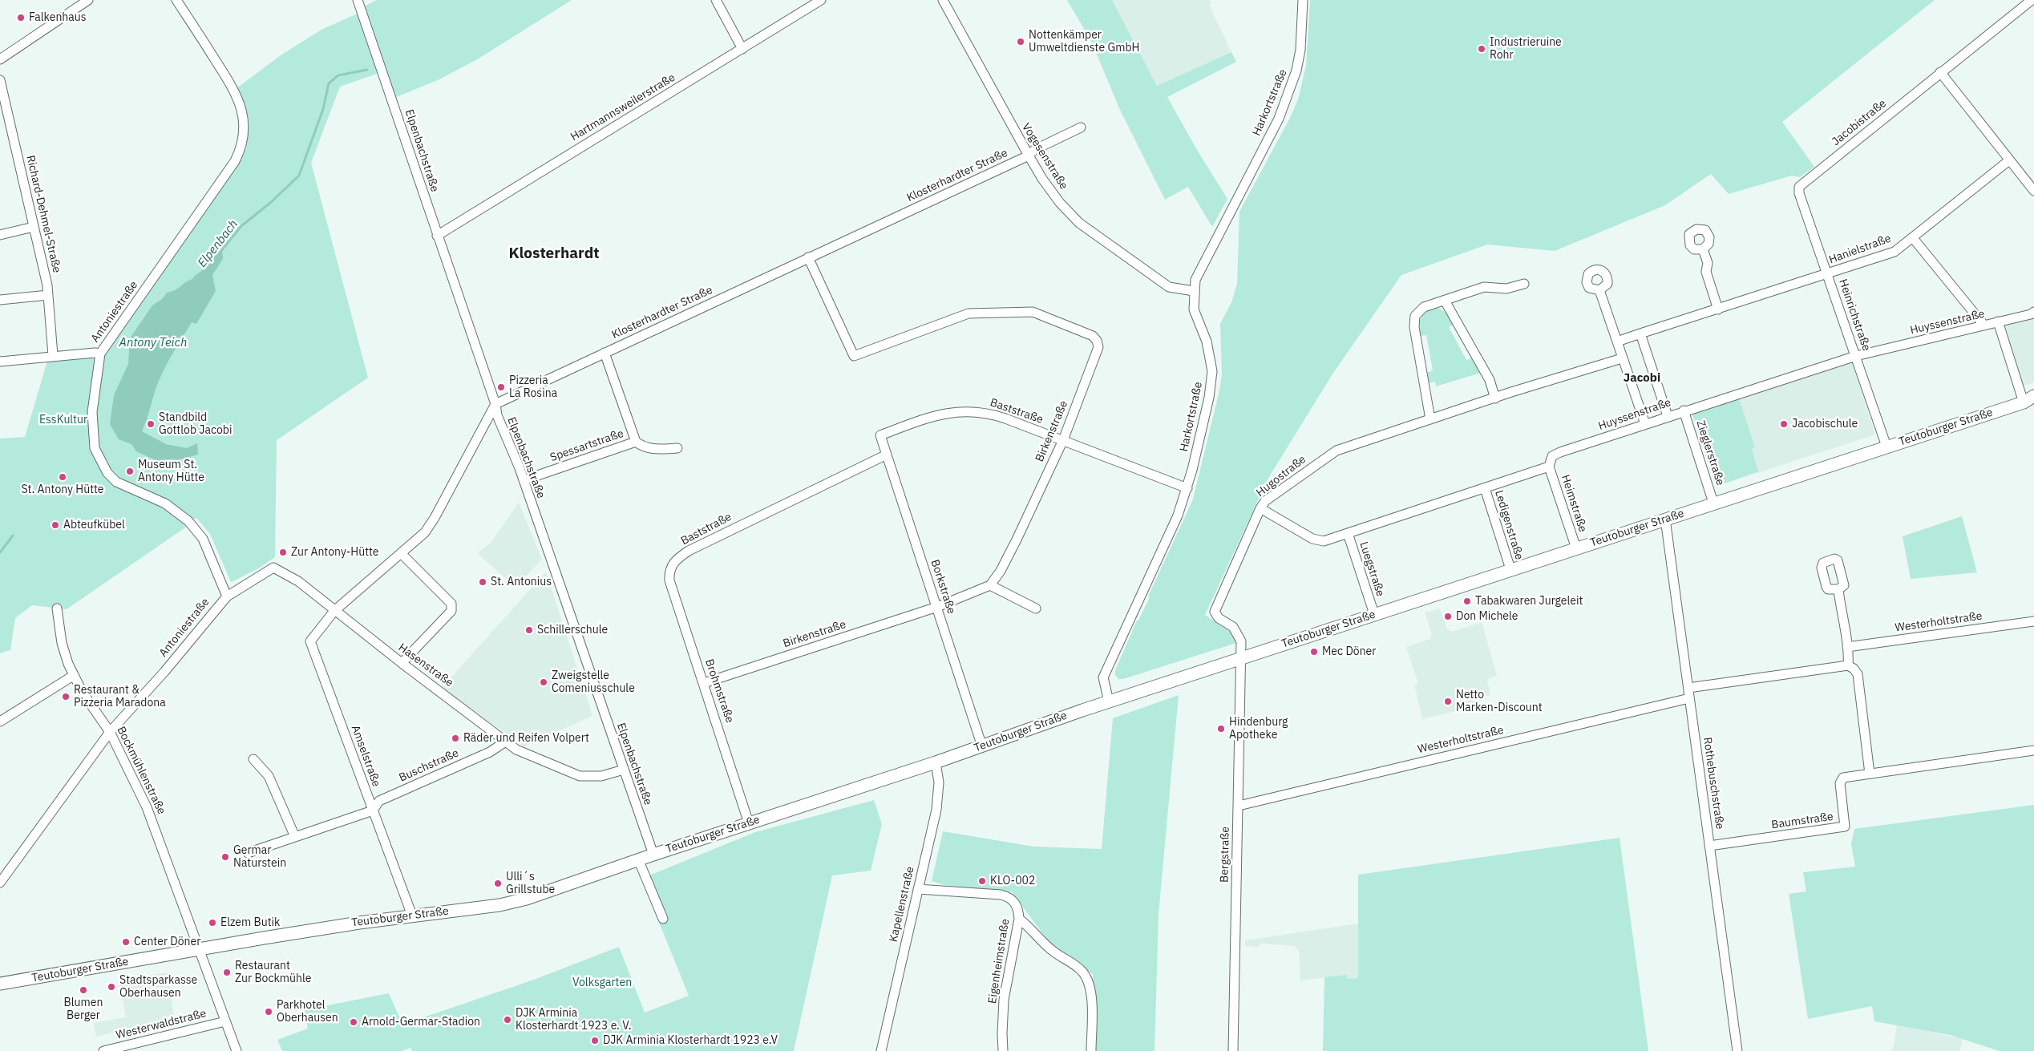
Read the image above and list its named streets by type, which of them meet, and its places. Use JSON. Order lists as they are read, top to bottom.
{
  "streets": {
    "main road": ["Teutoburger Straße"],
    "street": [
      "Harkortstraße",
      "Hartmannsweilerstraße",
      "Jacobistraße",
      "Elpenbachstraße",
      "Vogesenstraße",
      "Klosterhardter Straße",
      "Richard-Dehmel-Straße",
      "Hanielstraße",
      "Antoniestraße",
      "Heinrichstraße",
      "Huyssenstraße",
      "Baststraße",
      "Birkenstraße",
      "Spessartstraße",
      "Zieglerstraße",
      "Hugostraße",
      "Heimstraße",
      "Ledigenstraße",
      "Luegstraße",
      "Borkstraße",
      "Westerholtstraße",
      "Hasenstraße",
      "Brohmstraße",
      "Amselstraße",
      "Buschstraße",
      "Bockmühlenstraße",
      "Rothebuschstraße",
      "Baumstraße",
      "Bergstraße",
      "Kapellenstraße",
      "Eigenheimstraße",
      "Westerwaldstraße"
    ]
  },
  "crossings": [
    ["Harkortstraße", "Vogesenstraße"],
    ["Harkortstraße", "Baststraße"],
    ["Harkortstraße", "Teutoburger Straße"],
    ["Hartmannsweilerstraße", "Elpenbachstraße"],
    ["Jacobistraße", "Heinrichstraße"],
    ["Elpenbachstraße", "Klosterhardter Straße"],
    ["Elpenbachstraße", "Teutoburger Straße"],
    ["Elpenbachstraße", "Spessartstraße"],
    ["Elpenbachstraße", "Hasenstraße"],
    ["Vogesenstraße", "Klosterhardter Straße"],
    ["Klosterhardter Straße", "Birkenstraße"],
    ["Klosterhardter Straße", "Spessartstraße"],
    ["Hanielstraße", "Heinrichstraße"],
    ["Antoniestraße", "Hasenstraße"],
    ["Antoniestraße", "Bockmühlenstraße"],
    ["Heinrichstraße", "Huyssenstraße"],
    ["Heinrichstraße", "Teutoburger Straße"],
    ["Huyssenstraße", "Zieglerstraße"],
    ["Huyssenstraße", "Heimstraße"],
    ["Baststraße", "Birkenstraße"],
    ["Baststraße", "Borkstraße"],
    ["Baststraße", "Brohmstraße"],
    ["Teutoburger Straße", "Zieglerstraße"],
    ["Teutoburger Straße", "Hugostraße"],
    ["Teutoburger Straße", "Heimstraße"],
    ["Teutoburger Straße", "Ledigenstraße"],
    ["Teutoburger Straße", "Luegstraße"],
    ["Teutoburger Straße", "Borkstraße"],
    ["Teutoburger Straße", "Brohmstraße"],
    ["Teutoburger Straße", "Amselstraße"],
    ["Teutoburger Straße", "Bockmühlenstraße"],
    ["Teutoburger Straße", "Rothebuschstraße"],
    ["Teutoburger Straße", "Bergstraße"],
    ["Teutoburger Straße", "Kapellenstraße"],
    ["Birkenstraße", "Borkstraße"],
    ["Birkenstraße", "Brohmstraße"],
    ["Hugostraße", "Bergstraße"],
    ["Westerholtstraße", "Rothebuschstraße"],
    ["Westerholtstraße", "Bergstraße"],
    ["Hasenstraße", "Amselstraße"],
    ["Hasenstraße", "Buschstraße"],
    ["Amselstraße", "Buschstraße"],
    ["Bockmühlenstraße", "Westerwaldstraße"],
    ["Rothebuschstraße", "Baumstraße"],
    ["Kapellenstraße", "Eigenheimstraße"]
  ],
  "districts": ["Klosterhardt", "Jacobi"],
  "water": ["Elpenbach", "Antony Teich"],
  "parks": ["EssKultur", "Volksgarten"],
  "places": [
    "Falkenhaus",
    "Nottenkämper Umweltdienste GmbH",
    "Industrieruine Rohr",
    "Pizzeria La Rosina",
    "Standbild Gottlob Jacobi",
    "Jacobischule",
    "Museum St. Antony Hütte",
    "St. Antony Hütte",
    "Abteufkübel",
    "Zur Antony-Hütte",
    "St. Antonius",
    "Tabakwaren Jurgeleit",
    "Don Michele",
    "Schillerschule",
    "Mec Döner",
    "Zweigstelle Comeniusschule",
    "Restaurant & Pizzeria Maradona",
    "Netto Marken-Discount",
    "Hindenburg Apotheke",
    "Räder und Reifen Volpert",
    "Germar Naturstein",
    "KLO-002",
    "Ulli´s Grillstube",
    "Elzem Butik",
    "Center Döner",
    "Restaurant Zur Bockmühle",
    "Stadtsparkasse Oberhausen",
    "Blumen Berger",
    "Parkhotel Oberhausen",
    "DJK Arminia Klosterhardt 1923 e. V.",
    "Arnold-Germar-Stadion",
    "DJK Arminia Klosterhardt 1923 e.V"
  ]
}
